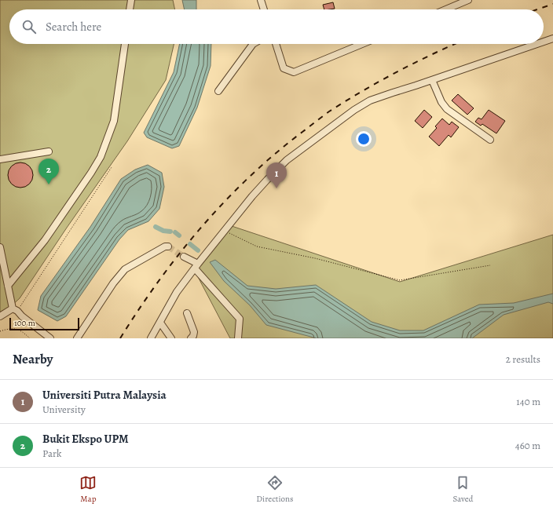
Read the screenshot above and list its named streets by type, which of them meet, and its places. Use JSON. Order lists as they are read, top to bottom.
{
  "scale_bar": "100 m",
  "page": {
    "search": "Search here",
    "pins": ["2", "1"],
    "scale": "100 m",
    "heading": ["Nearby", "2 results"],
    "list": [
      {
        "mark": "1",
        "name": "Universiti Putra Malaysia",
        "note": "University",
        "value": "140 m"
      },
      {
        "mark": "2",
        "name": "Bukit Ekspo UPM",
        "note": "Park",
        "value": "460 m"
      }
    ],
    "nav": ["Map", "Directions", "Saved"]
  }
}
